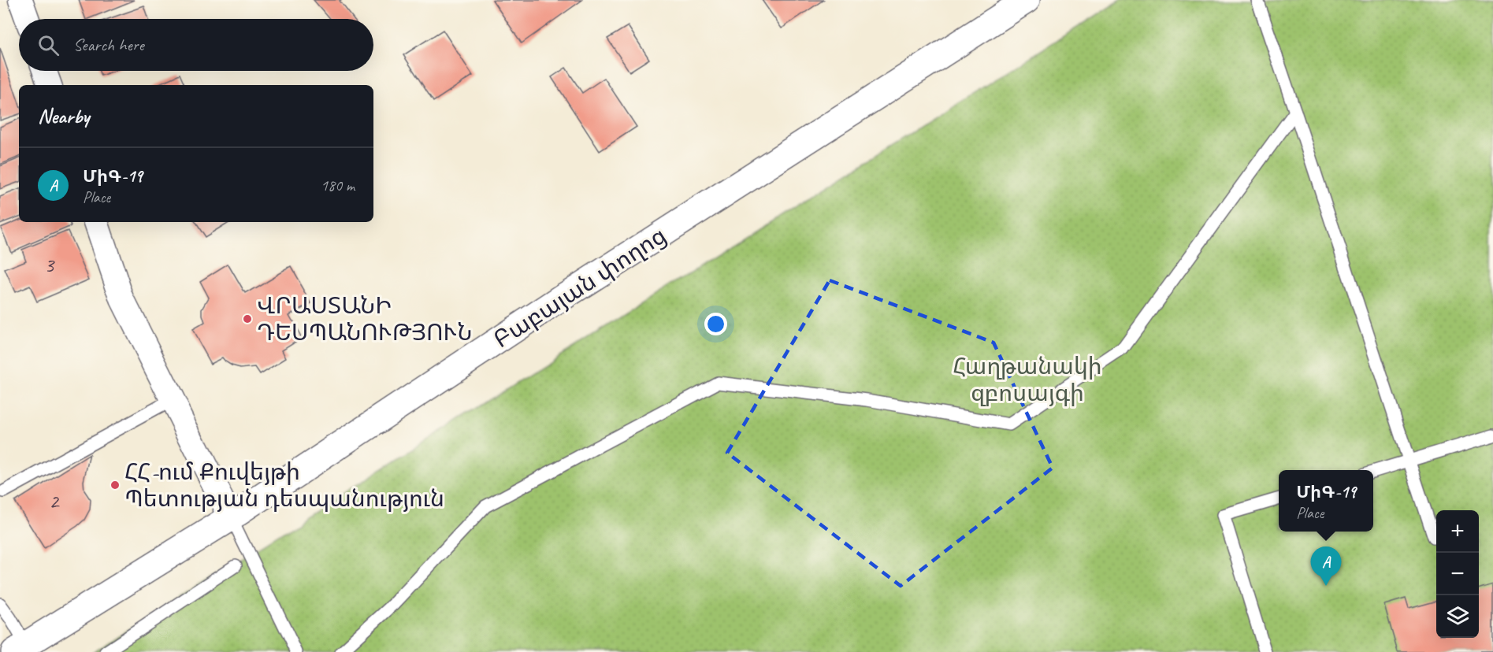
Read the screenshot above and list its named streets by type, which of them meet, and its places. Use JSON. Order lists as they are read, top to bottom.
{
  "streets": {
    "street": ["Բաբայան փողոց"]
  },
  "parks": ["Հաղթանակի զբոսայգի"],
  "places": ["ՎՐԱՍՏԱՆԻ ԴԵՍՊԱՆՈՒԹՅՈՒՆ", "ՀՀ-ում Քուվեյթի Պետության դեսպանություն"],
  "house_numbers": ["3", "2"],
  "page": {
    "search": "Search here",
    "heading": "Nearby",
    "list": [
      {
        "mark": "A",
        "name": "ՄիԳ-19",
        "note": "Place",
        "value": "180 m"
      }
    ],
    "popup": ["ՄիԳ-19", "Place"],
    "map_buttons": ["+", "−"],
    "pins": "A"
  }
}
